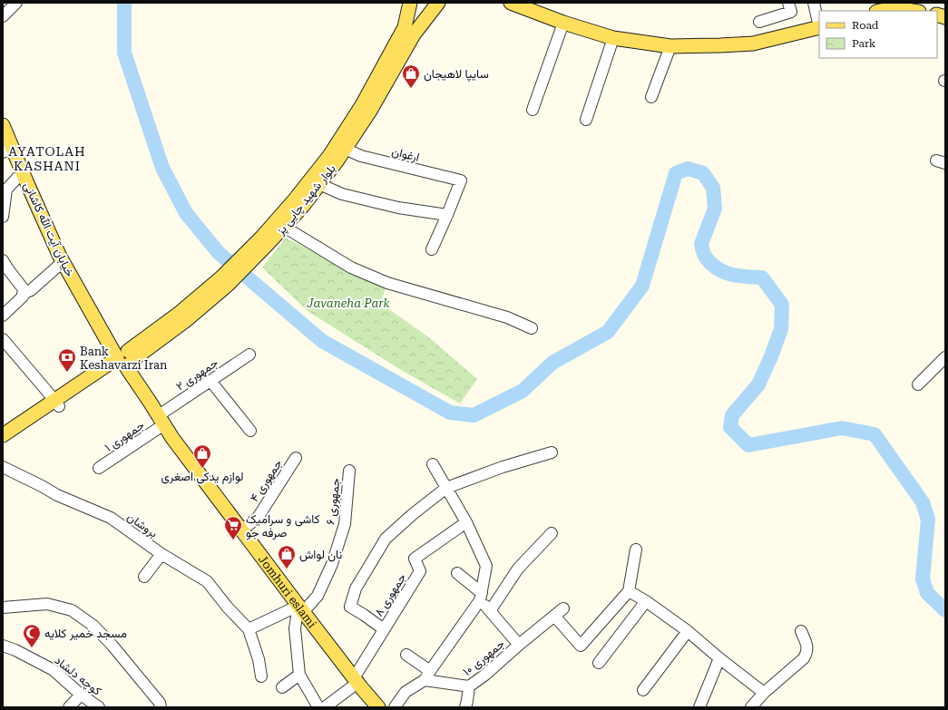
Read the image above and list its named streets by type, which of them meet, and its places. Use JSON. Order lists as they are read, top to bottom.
{
  "streets": {
    "main road": ["بلوار شهید چایی پز", "خیابان آیت الله کاشانی", "Jomhuri eslami"],
    "street": [
      "ارغوان",
      "جمهوری ۲",
      "جمهوری ۱",
      "جمهوری ۴",
      "جمهوری ۶",
      "بروشان",
      "جمهوری ۸",
      "جمهوری ۱۰",
      "کوچه دلشاد"
    ]
  },
  "crossings": [
    ["ارغوان", "بلوار شهید چایی پز"],
    ["بلوار شهید چایی پز", "خیابان آیت الله کاشانی"],
    ["خیابان آیت الله کاشانی", "Jomhuri eslami"],
    ["جمهوری ۲", "جمهوری ۱"],
    ["جمهوری ۲", "Jomhuri eslami"],
    ["جمهوری ۱", "Jomhuri eslami"],
    ["جمهوری ۴", "Jomhuri eslami"],
    ["جمهوری ۶", "Jomhuri eslami"],
    ["Jomhuri eslami", "جمهوری ۸"]
  ],
  "districts": ["AYATOLAH KASHANI"],
  "parks": ["Javaneha Park"],
  "places": {
    "shop": ["سایپا لاهیجان", "لوازم یدکی اصغری", "نان لواش"],
    "bank": ["Bank Keshavarzi Iran"],
    "supermarket": ["کاشی و سرامیک صرفه جو"],
    "mosque": ["مسجد خمیر کلایه"]
  },
  "legend": ["Road", "Park"]
}
